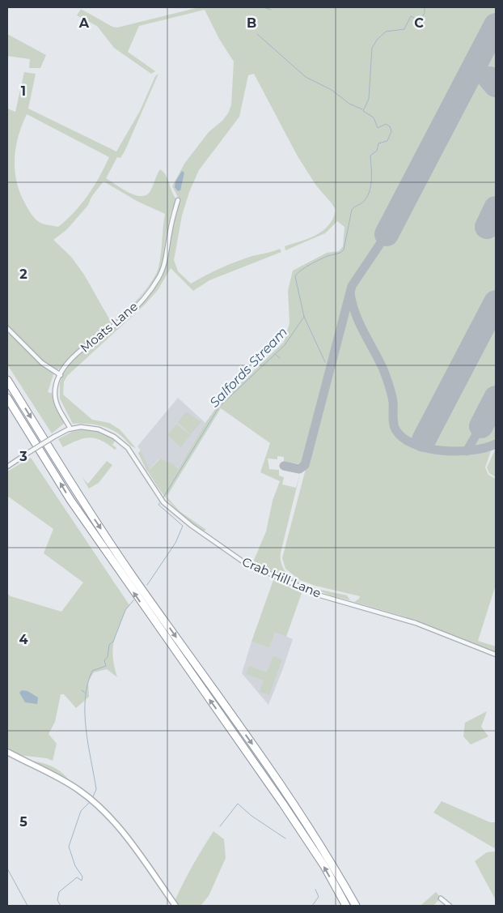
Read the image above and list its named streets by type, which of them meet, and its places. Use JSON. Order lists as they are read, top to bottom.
{
  "streets": {
    "street": ["Moats Lane", "Crab Hill Lane"]
  },
  "crossings": [
    ["Moats Lane", "Crab Hill Lane"]
  ],
  "water": ["Salfords Stream"],
  "grid": {
    "columns": ["A", "B", "C"],
    "rows": [
      "1",
      "2",
      "3",
      "4",
      "5"
    ]
  }
}
